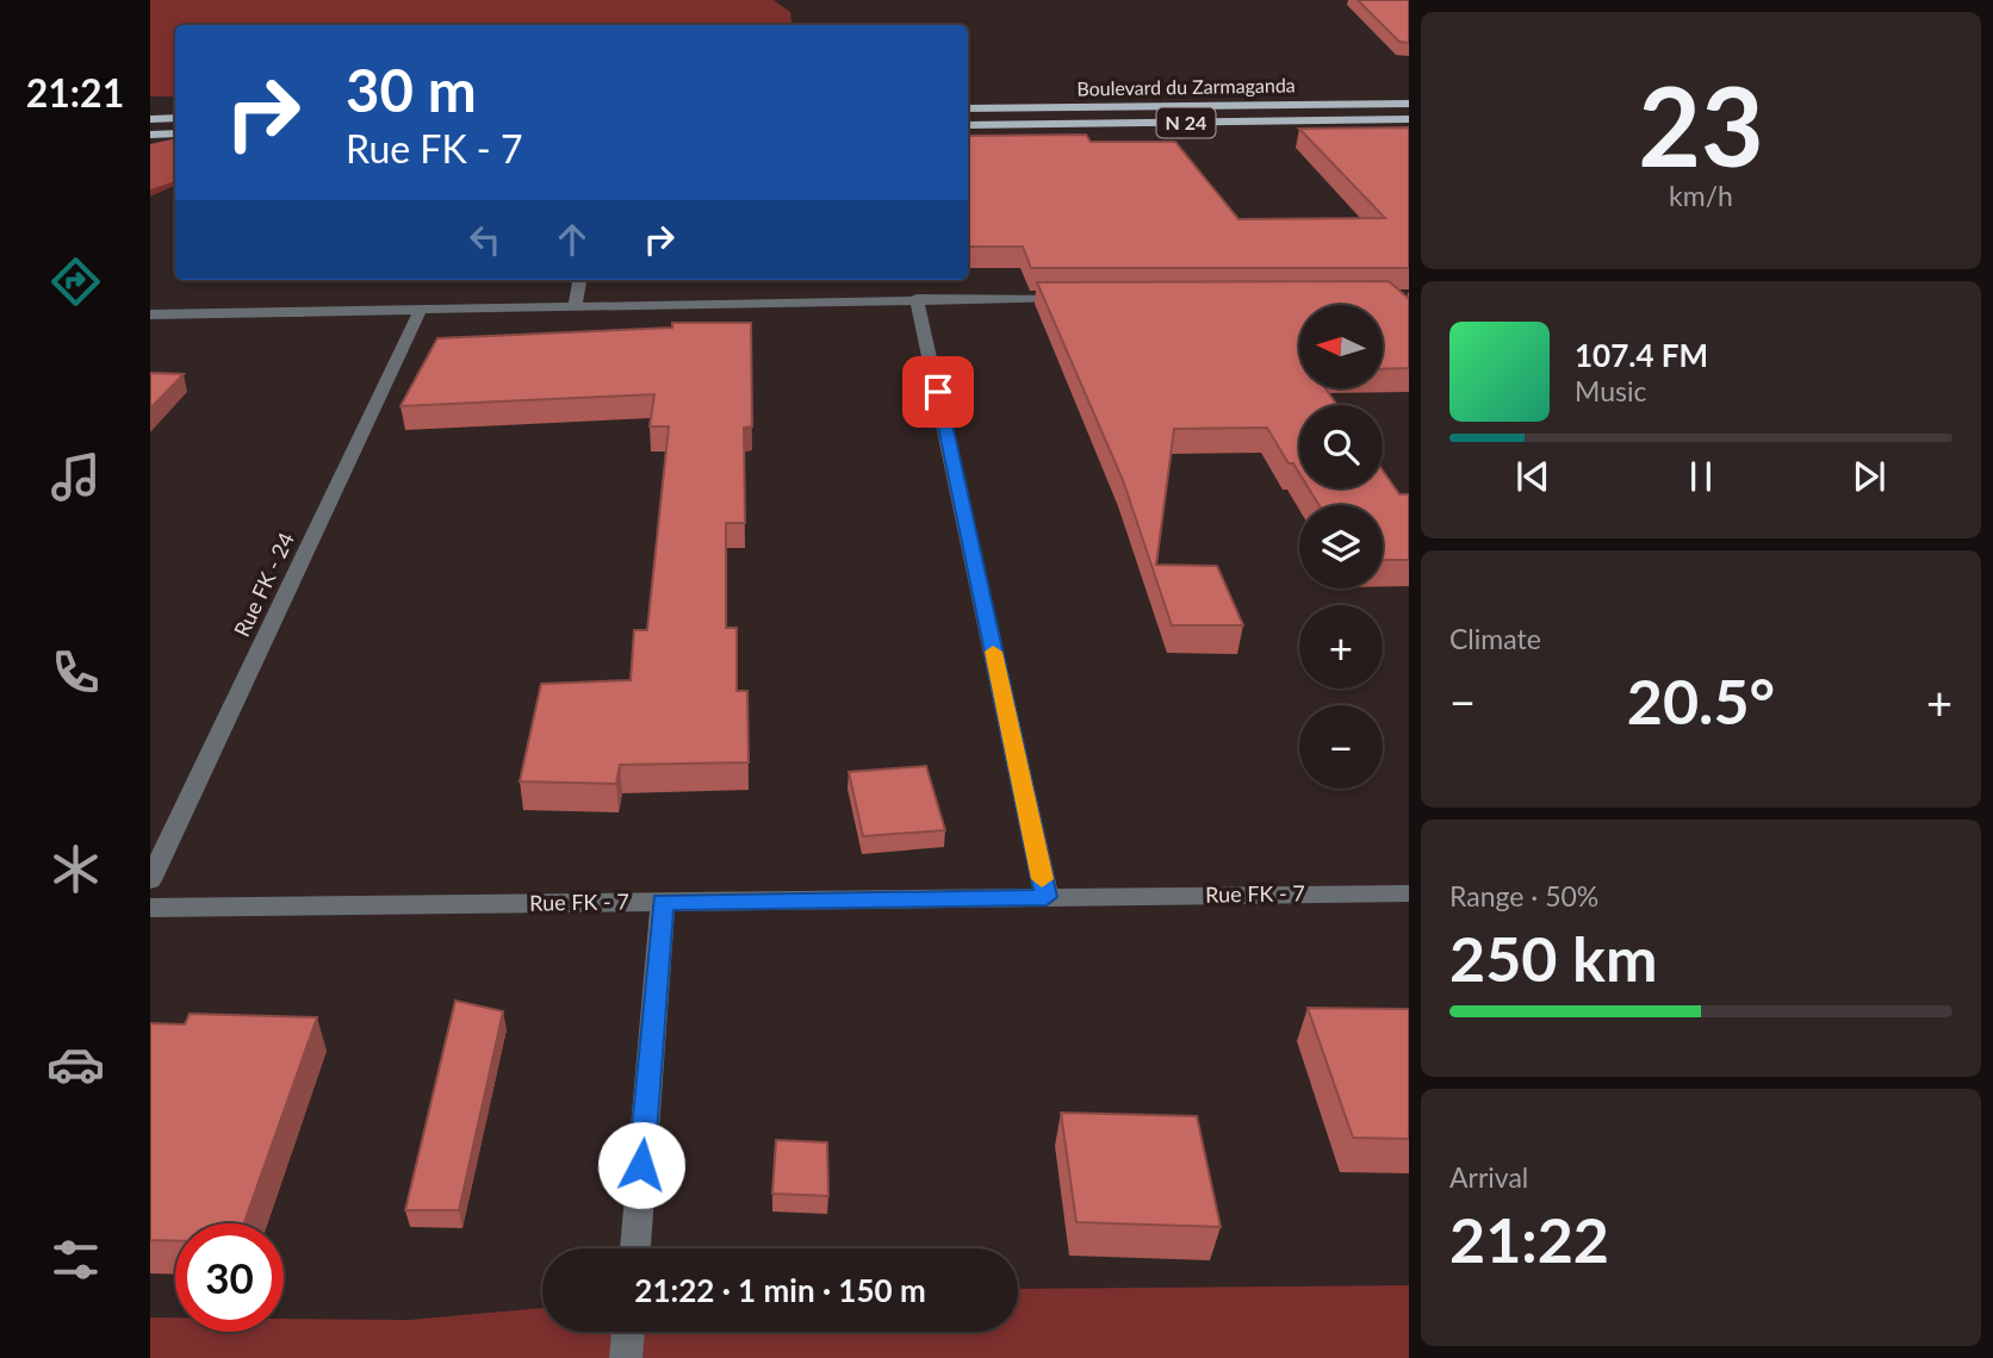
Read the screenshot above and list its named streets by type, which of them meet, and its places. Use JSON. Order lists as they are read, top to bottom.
{
  "streets": {
    "main road": ["Boulevard du Zarmaganda", "N 24"],
    "street": ["Rue FK - 24", "Rue FK - 7"]
  },
  "north": "left",
  "page": {
    "tabs": "21:21",
    "tile": [
      ["23", "km/h"],
      "Climate",
      ["Range · 50%", "250 km"],
      ["Arrival", "21:22"]
    ],
    "turn": ["30 m", "Rue FK - 7"],
    "map_buttons": ["+", "−"],
    "song": ["107.4 FM", "Music"],
    "heat": ["−", "20.5°", "+"],
    "limit": "30",
    "trip": "21:22 · 1 min · 150 m"
  }
}
